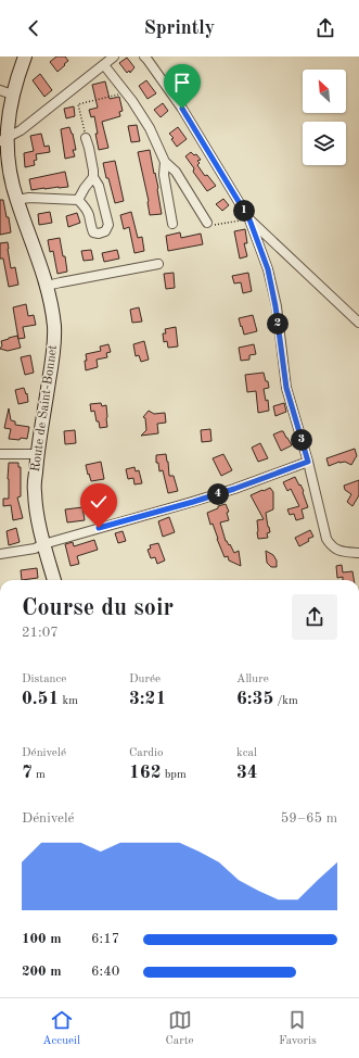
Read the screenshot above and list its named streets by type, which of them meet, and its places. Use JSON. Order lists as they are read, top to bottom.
{
  "streets": {
    "street": ["Route de Saint-Bonnet"]
  },
  "north": "top left",
  "page": {
    "header": "Sprintly",
    "pins": [
      "1",
      "2",
      "3",
      "4"
    ],
    "heading": ["Course du soir", "21:07"],
    "stats": [
      ["Distance", "0.51 km"],
      ["Durée", "3:21"],
      ["Allure", "6:35 /km"],
      ["Dénivelé", "7 m"],
      ["Cardio", "162 bpm"],
      ["kcal", "34"]
    ],
    "chart": ["Dénivelé", "59–65 m"],
    "list": [
      {
        "name": "100 m",
        "note": "6:17"
      },
      {
        "name": "200 m",
        "note": "6:40"
      }
    ],
    "tabs": ["Accueil", "Carte", "Favoris"]
  }
}
